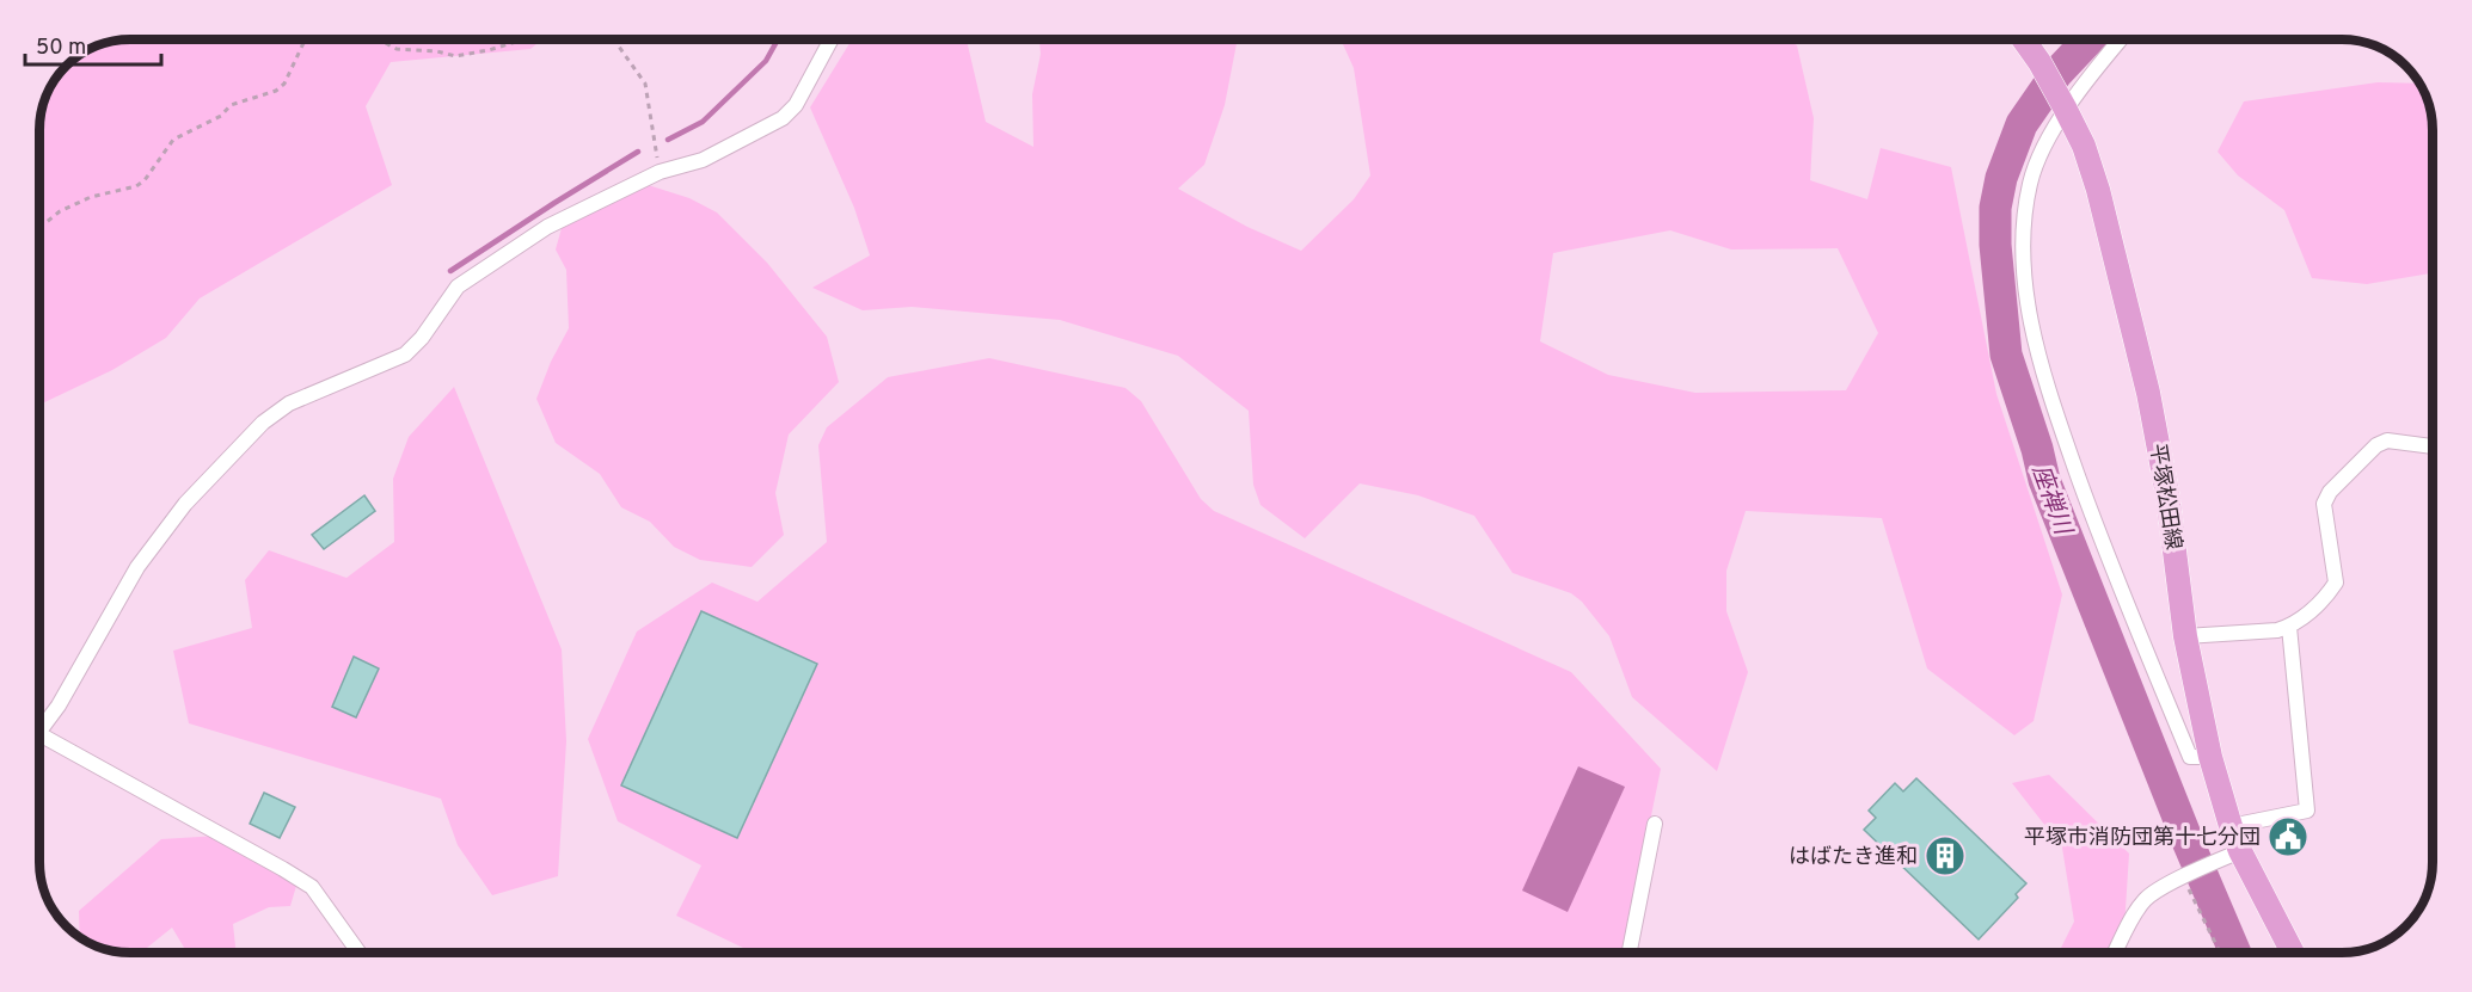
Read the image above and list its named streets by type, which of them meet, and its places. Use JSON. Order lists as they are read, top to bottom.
{
  "streets": {
    "main road": ["平塚松田線"]
  },
  "water": ["座禅川"],
  "places": {
    "public building": ["平塚市消防団第十七分団"],
    "building": ["はばたき進和"]
  },
  "scale_bar": "50 m"
}
